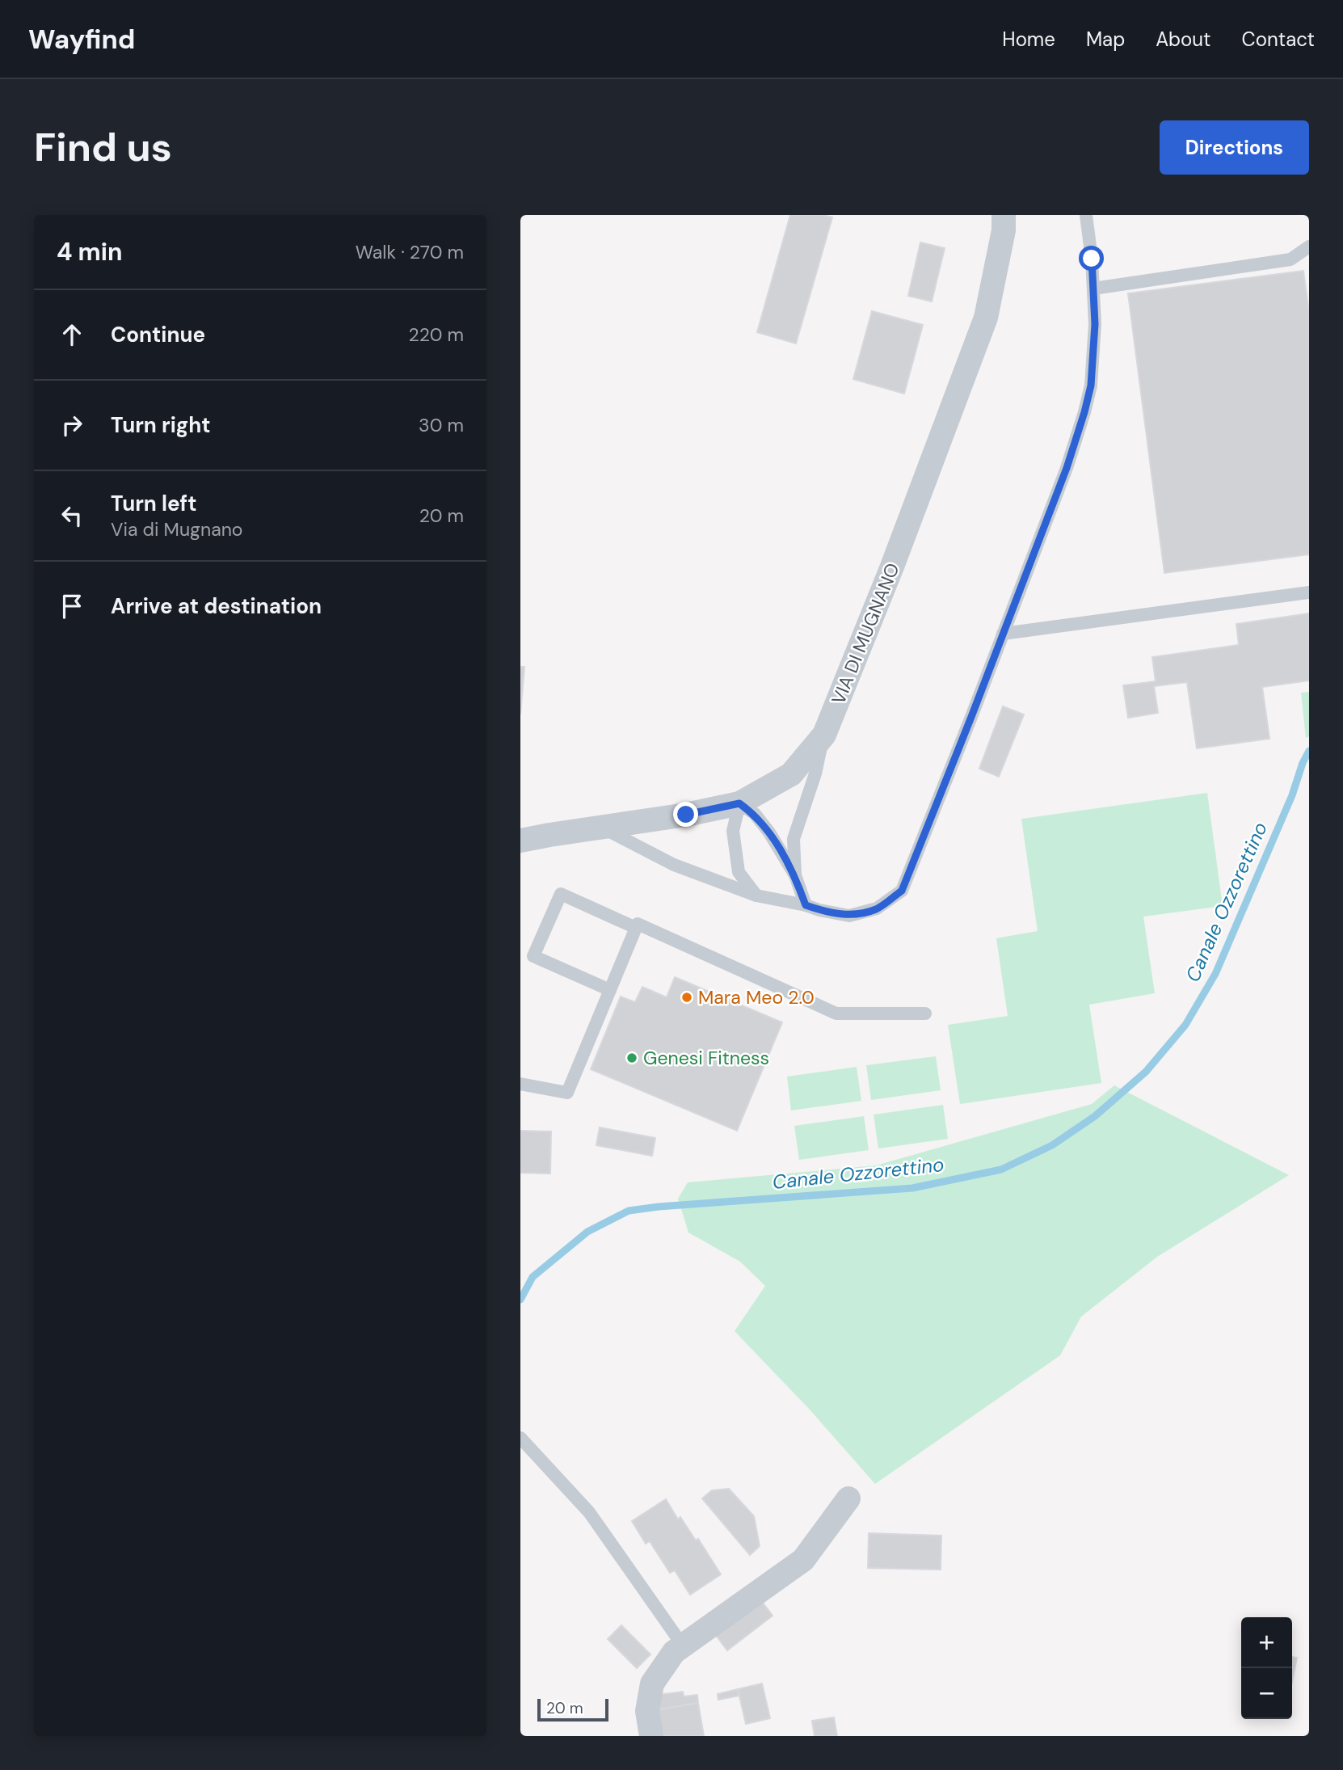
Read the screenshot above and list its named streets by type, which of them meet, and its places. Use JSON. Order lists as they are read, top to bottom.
{
  "streets": {
    "street": ["VIA DI MUGNANO"]
  },
  "water": ["Canale Ozzorettino"],
  "places": ["Mara Meo 2.0", "Genesi Fitness"],
  "scale_bar": "20 m",
  "page": {
    "header": "Wayfind",
    "nav": [
      "Home",
      "Map",
      "About",
      "Contact"
    ],
    "buttons": "Directions",
    "title": "Find us",
    "heading": ["4 min", "Walk · 270 m"],
    "list": [
      ["Continue", "220 m"],
      ["Turn right", "30 m"],
      ["Turn left", "Via di Mugnano", "20 m"],
      "Arrive at destination"
    ],
    "map_buttons": ["+", "−"],
    "scale": "20 m"
  }
}
